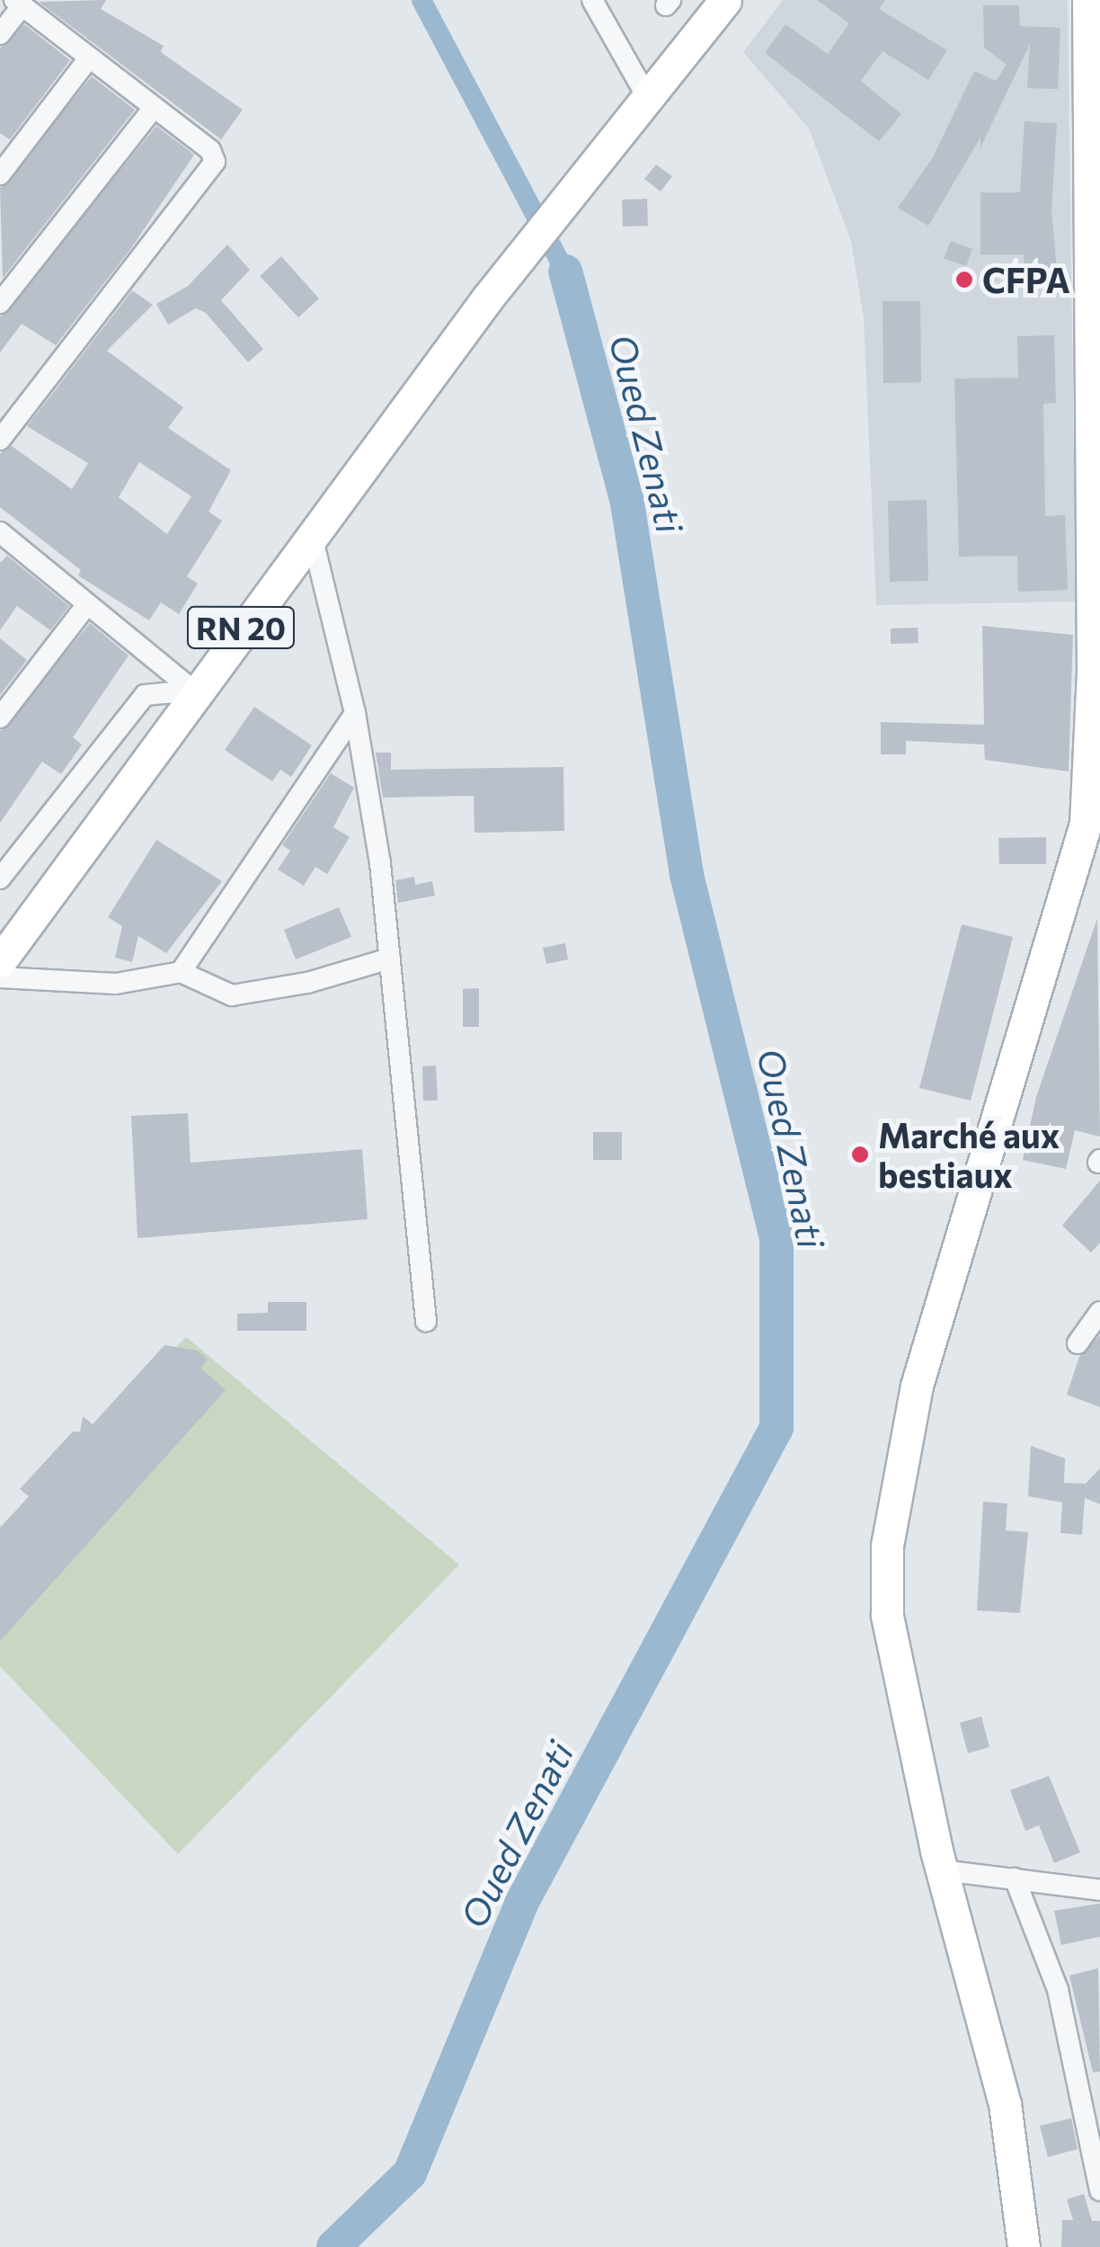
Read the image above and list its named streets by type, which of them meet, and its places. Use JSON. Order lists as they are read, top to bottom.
{
  "streets": {
    "main road": ["RN 20"]
  },
  "water": ["Oued Zenati"],
  "places": ["CFPA", "Marché aux bestiaux"]
}
